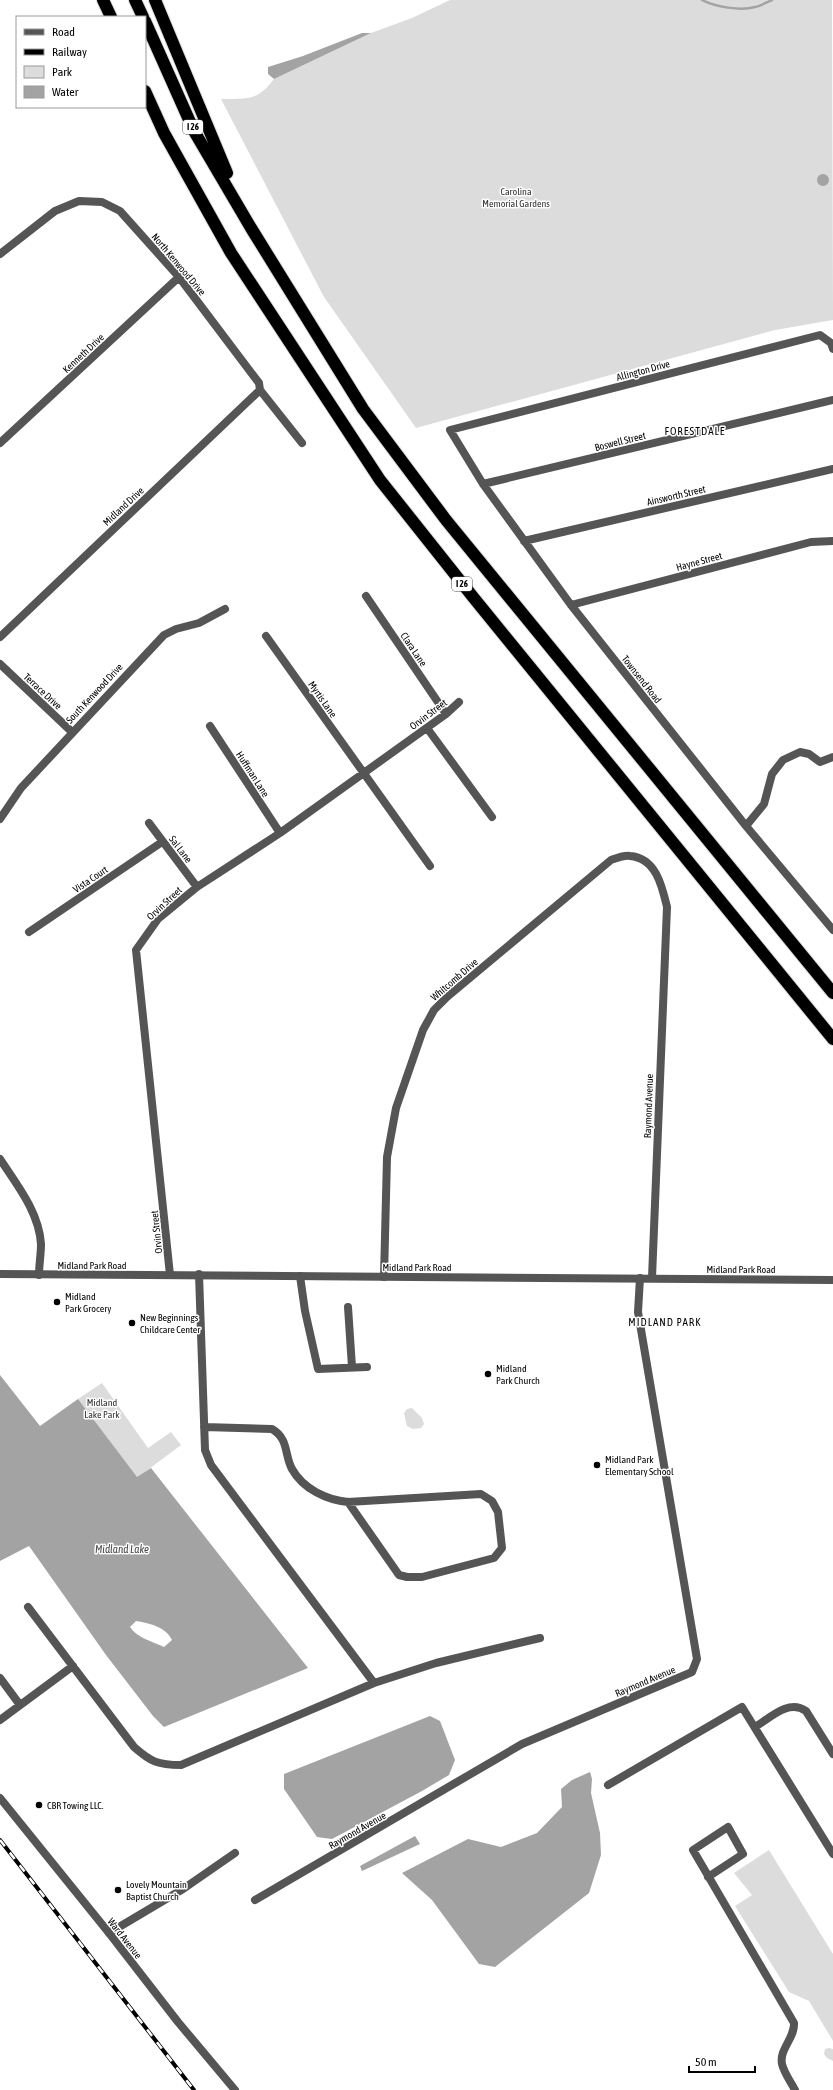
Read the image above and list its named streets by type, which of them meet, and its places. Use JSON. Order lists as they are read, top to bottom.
{
  "streets": {
    "highway": ["I 26"],
    "street": [
      "North Kenwood Drive",
      "Kenneth Drive",
      "Allington Drive",
      "Boswell Street",
      "Ainsworth Street",
      "Midland Drive",
      "Hayne Street",
      "Clara Lane",
      "Townsend Road",
      "Terrace Drive",
      "South Kenwood Drive",
      "Myrtis Lane",
      "Orvin Street",
      "Huffman Lane",
      "Sal Lane",
      "Vista Court",
      "Whitcomb Drive",
      "Raymond Avenue",
      "Midland Park Road",
      "Ward Avenue"
    ]
  },
  "crossings": [
    ["North Kenwood Drive", "Kenneth Drive"],
    ["North Kenwood Drive", "Midland Drive"],
    ["Allington Drive", "Townsend Road"],
    ["Boswell Street", "Townsend Road"],
    ["Ainsworth Street", "Townsend Road"],
    ["Hayne Street", "Townsend Road"],
    ["Clara Lane", "Orvin Street"],
    ["Terrace Drive", "South Kenwood Drive"],
    ["Myrtis Lane", "Orvin Street"],
    ["Orvin Street", "Huffman Lane"],
    ["Orvin Street", "Sal Lane"],
    ["Orvin Street", "Midland Park Road"],
    ["Sal Lane", "Vista Court"],
    ["Whitcomb Drive", "Raymond Avenue"],
    ["Whitcomb Drive", "Midland Park Road"],
    ["Raymond Avenue", "Midland Park Road"]
  ],
  "districts": ["FORESTDALE", "MIDLAND PARK"],
  "water": ["Midland Lake"],
  "parks": ["Carolina Memorial Gardens", "Midland Lake Park"],
  "places": [
    "Midland Park Grocery",
    "New Beginnings Childcare Center",
    "Midland Park Church",
    "Midland Park Elementary School",
    "CBR Towing LLC.",
    "Lovely Mountain Baptist Church"
  ],
  "legend": [
    "Road",
    "Railway",
    "Park",
    "Water"
  ],
  "scale_bar": "50 m"
}
